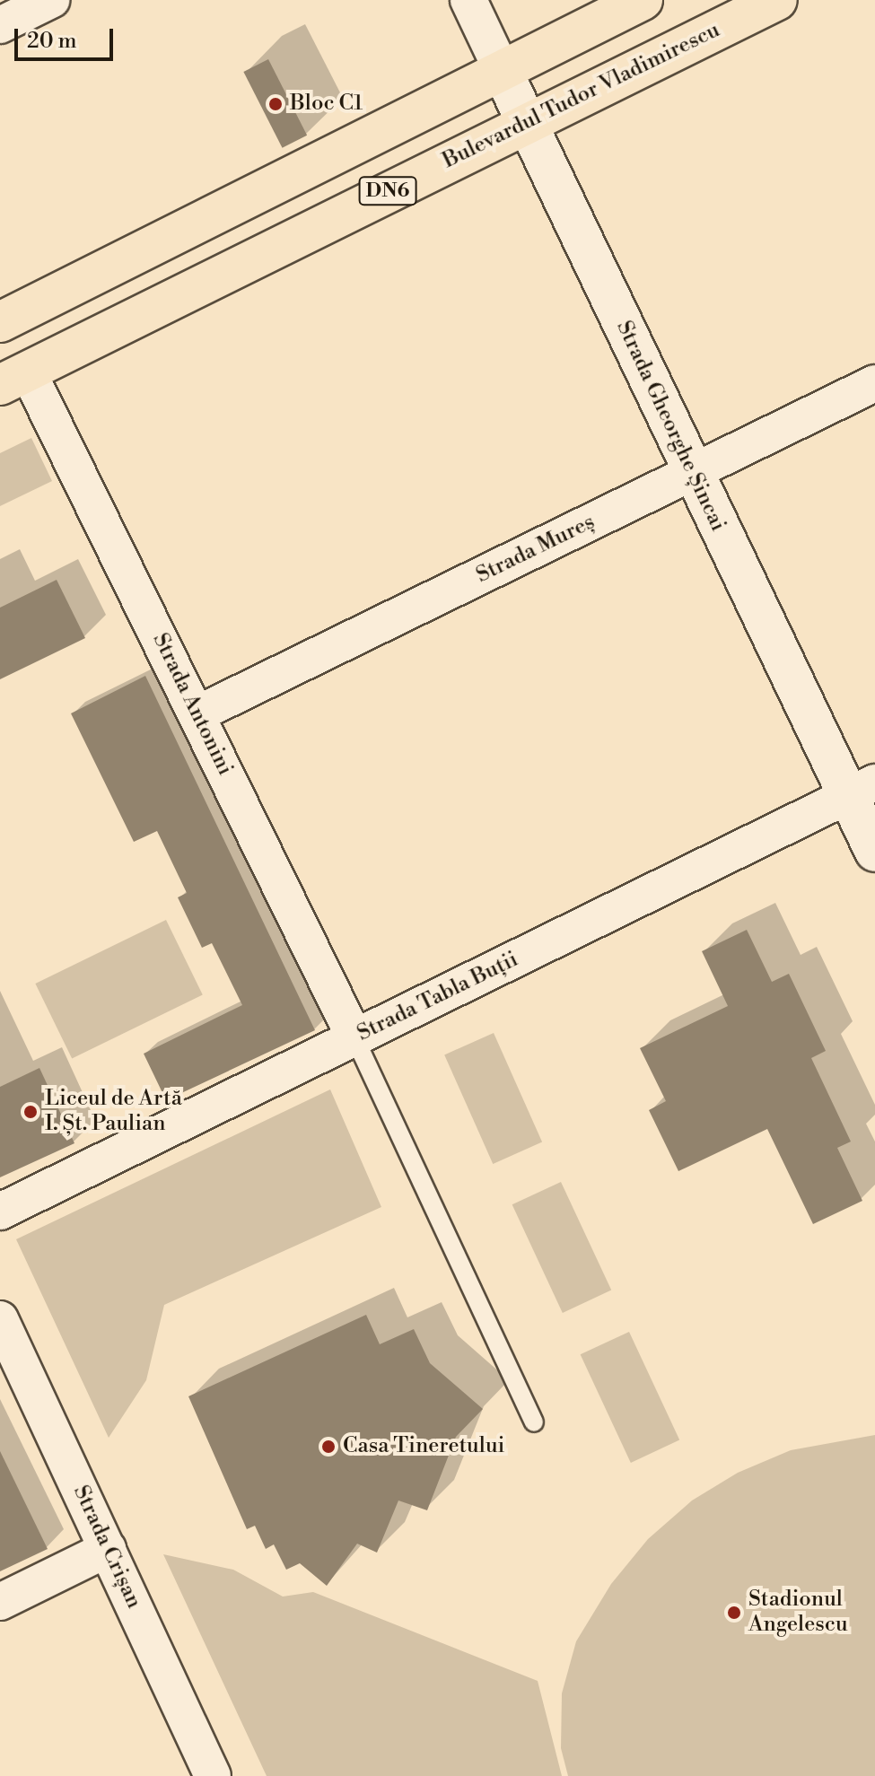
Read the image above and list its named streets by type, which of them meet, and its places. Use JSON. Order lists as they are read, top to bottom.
{
  "streets": {
    "main road": ["Bulevardul Tudor Vladimirescu", "DN6"],
    "street": [
      "Strada Gheorghe Șincai",
      "Strada Mureș",
      "Strada Antonini",
      "Strada Tabla Buții",
      "Strada Crișan"
    ]
  },
  "crossings": [
    ["Bulevardul Tudor Vladimirescu", "Strada Gheorghe Șincai"],
    ["Bulevardul Tudor Vladimirescu", "Strada Antonini"],
    ["DN6", "Strada Gheorghe Șincai"],
    ["Strada Gheorghe Șincai", "Strada Mureș"],
    ["Strada Gheorghe Șincai", "Strada Tabla Buții"],
    ["Strada Mureș", "Strada Antonini"],
    ["Strada Antonini", "Strada Tabla Buții"]
  ],
  "places": [
    "Bloc C1",
    "Liceul de Artă I. Șt. Paulian",
    "Casa Tineretului",
    "Stadionul Angelescu"
  ],
  "scale_bar": "20 m"
}
